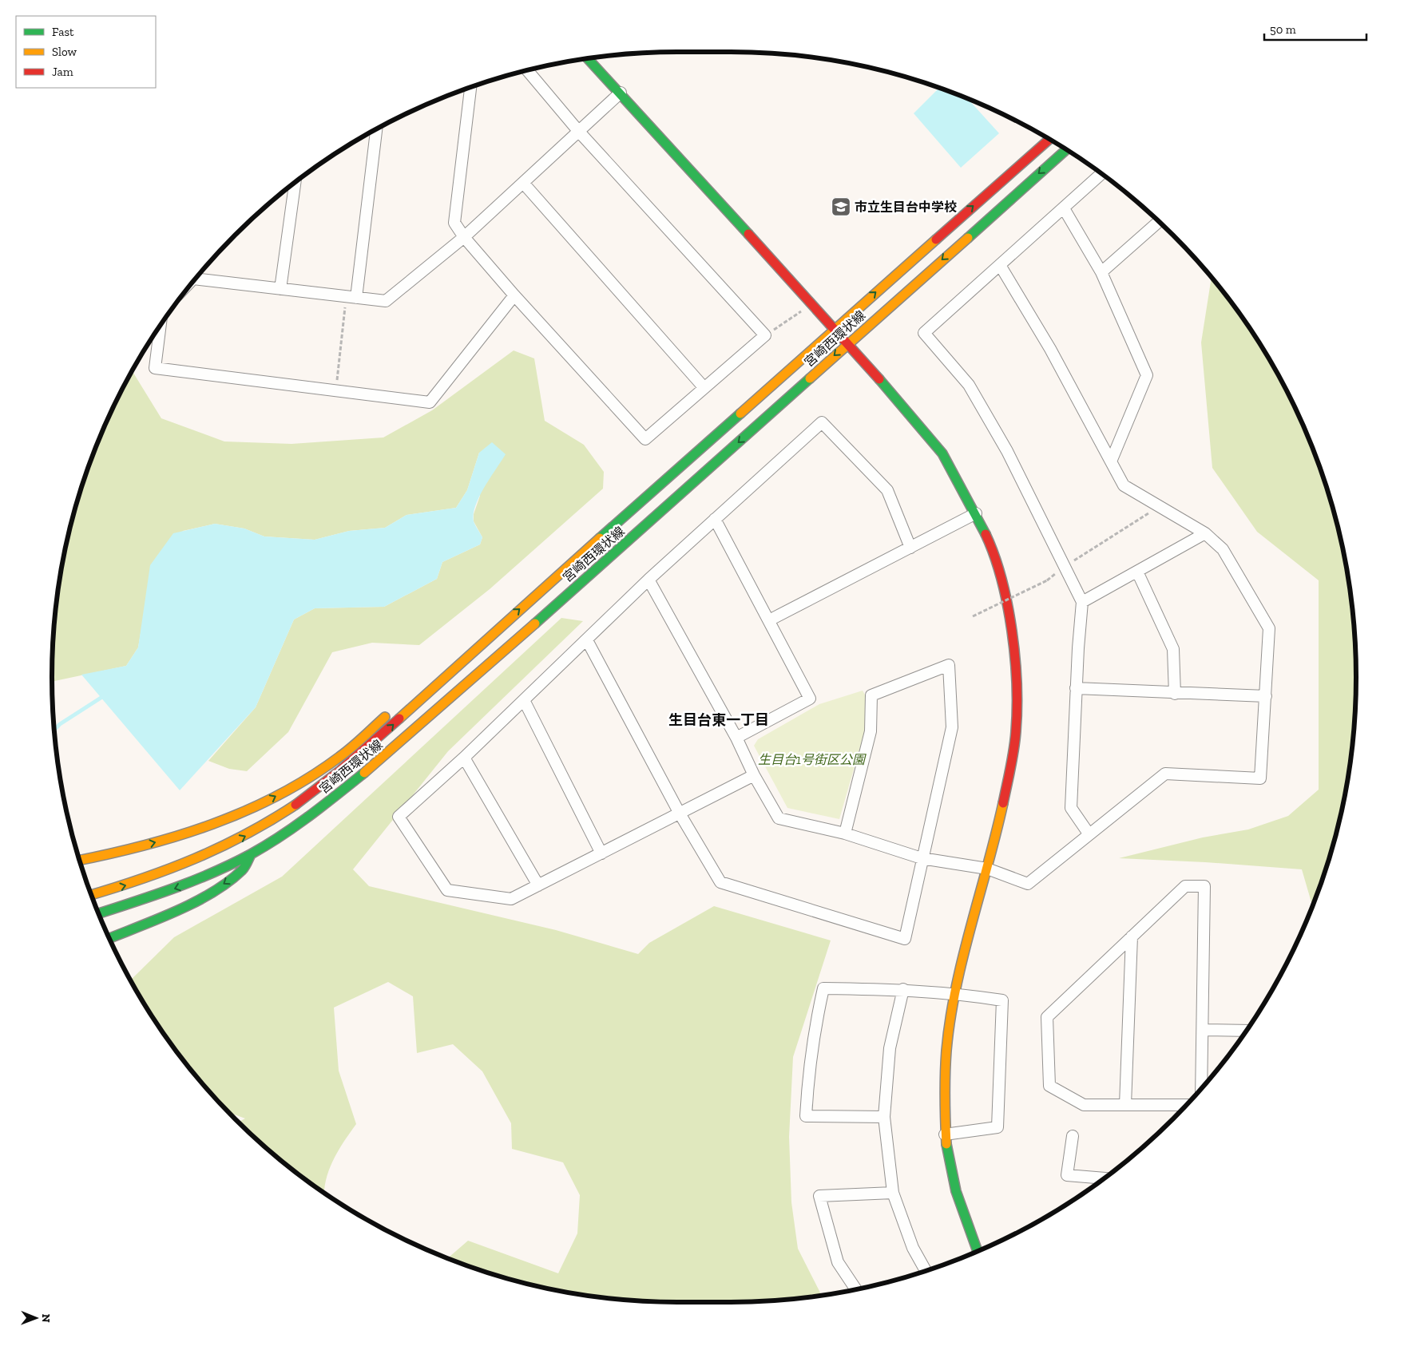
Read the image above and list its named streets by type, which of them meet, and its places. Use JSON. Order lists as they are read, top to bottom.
{
  "streets": {
    "main road": ["宮崎西環状線"]
  },
  "districts": ["生目台東一丁目"],
  "parks": ["生目台1号街区公園"],
  "places": {
    "school or university": ["市立生目台中学校"]
  },
  "legend": ["Fast", "Slow", "Jam"],
  "scale_bar": "50 m",
  "north": "right"
}
